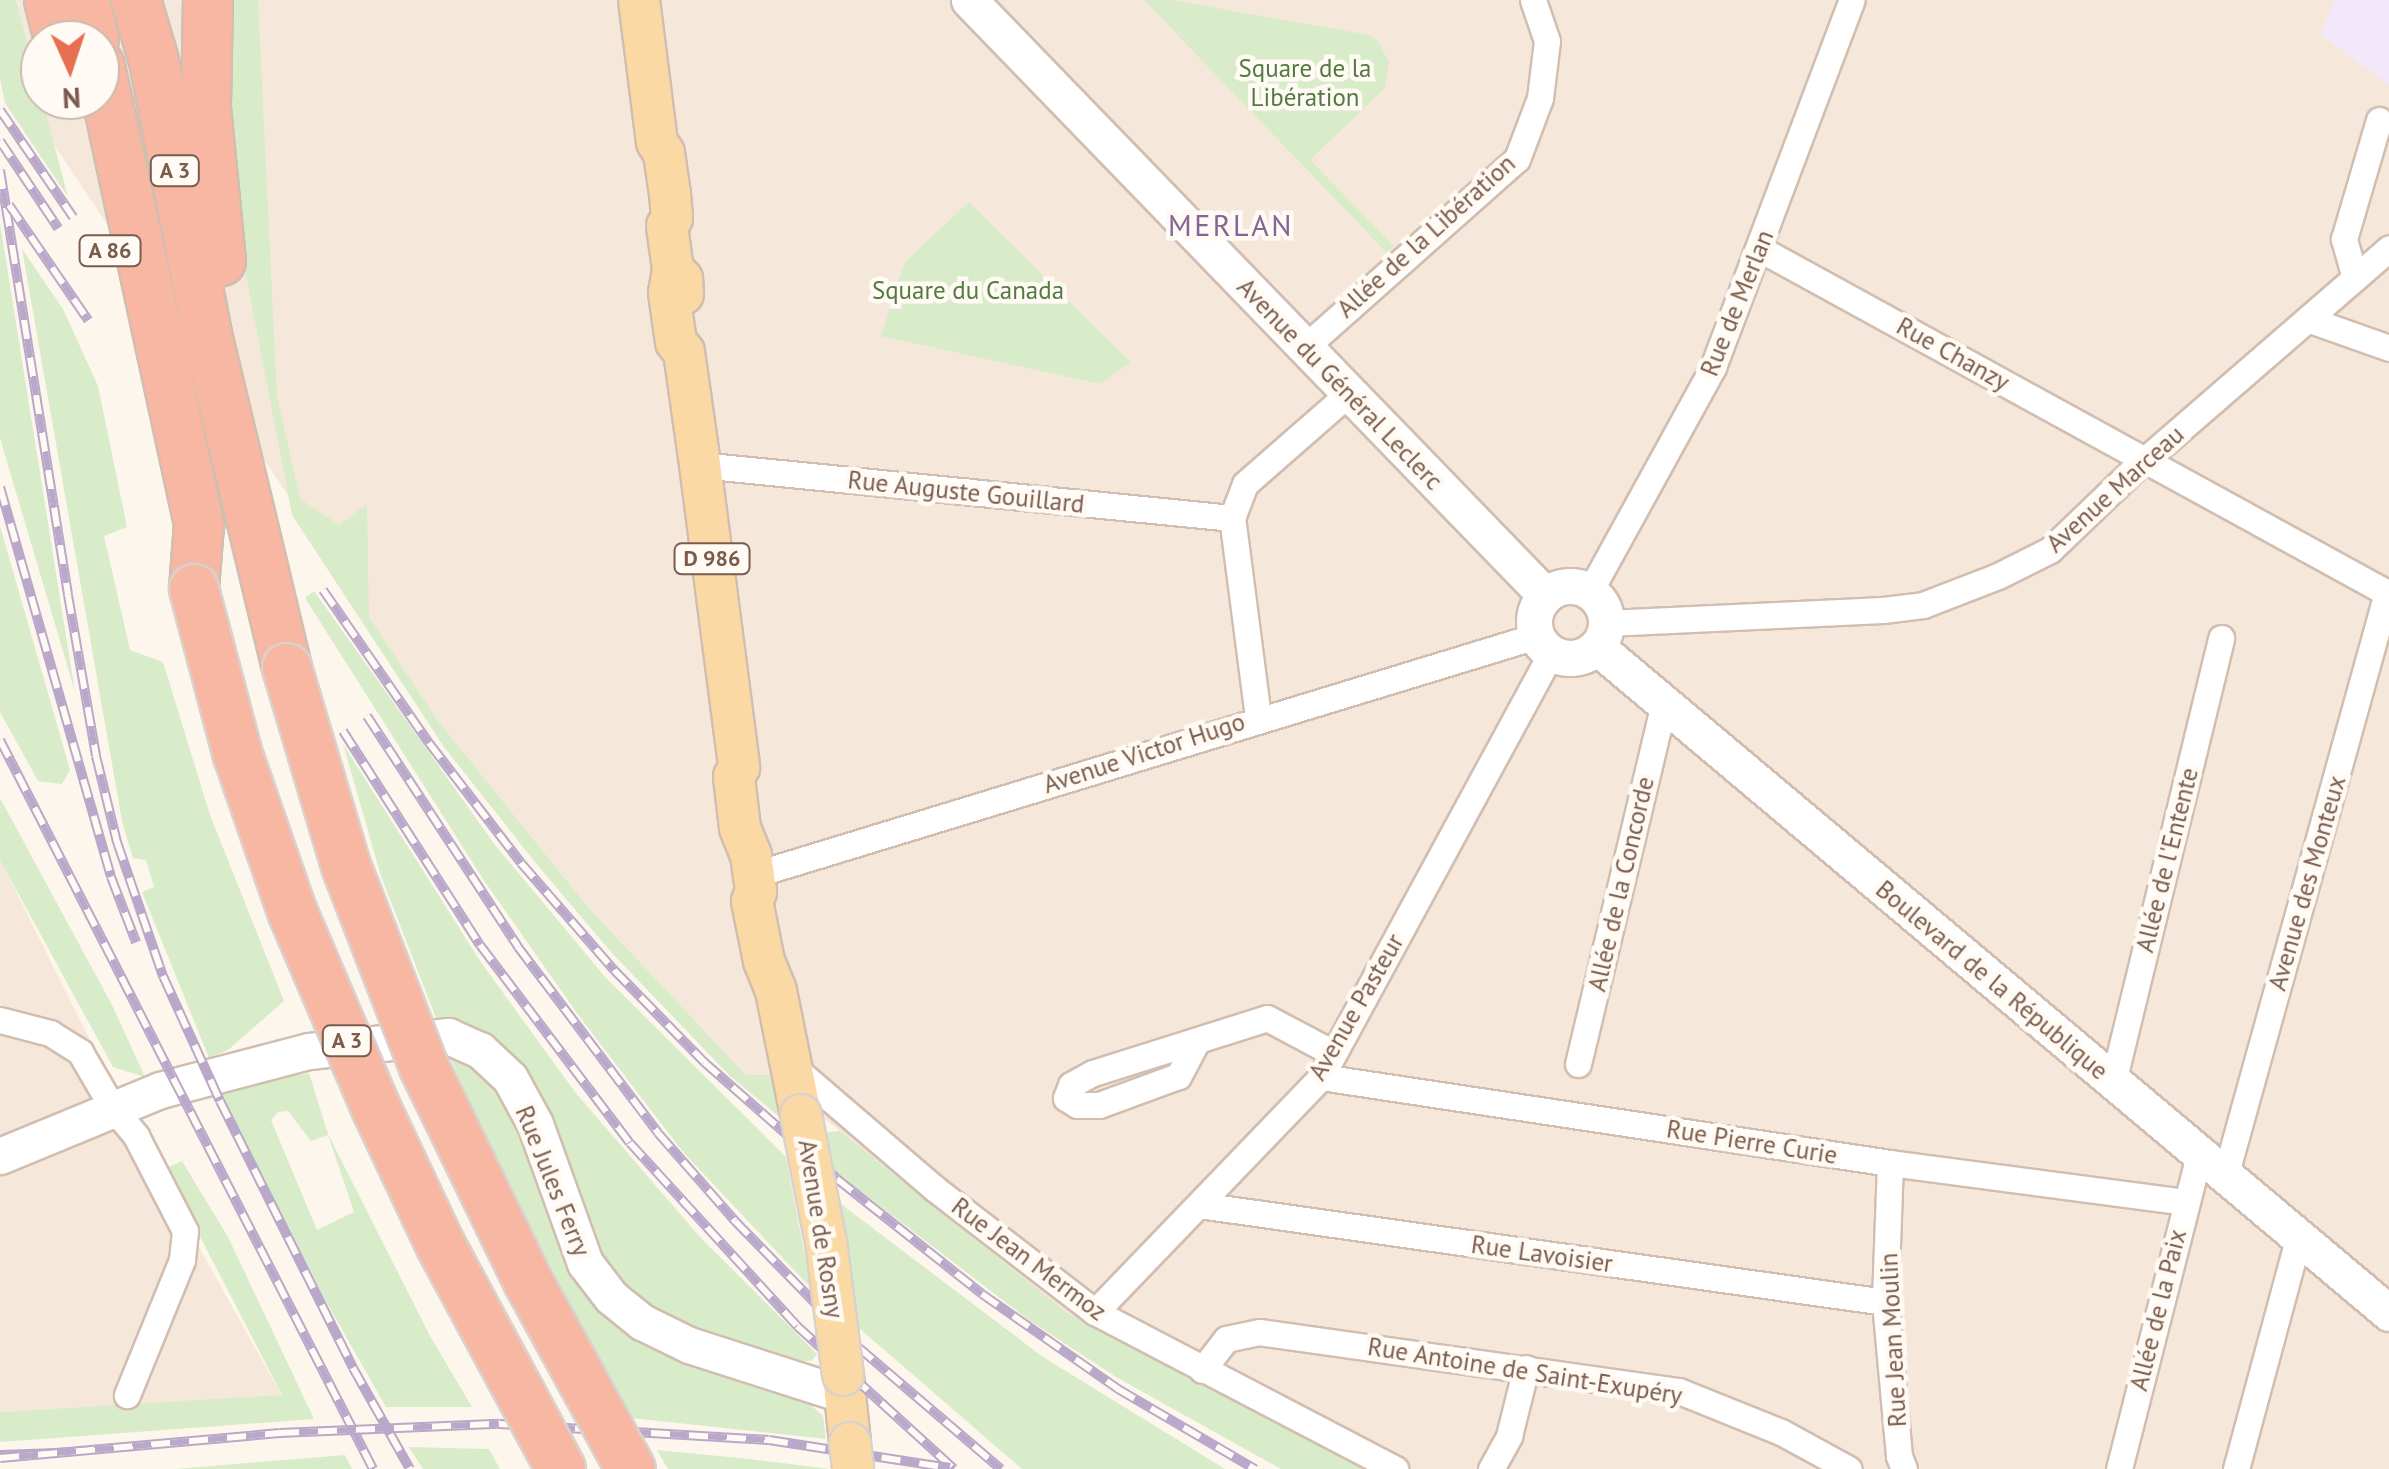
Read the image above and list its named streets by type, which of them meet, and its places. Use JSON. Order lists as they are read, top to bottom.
{
  "streets": {
    "highway": ["A 3", "A 86"],
    "main road": ["D 986", "Avenue de Rosny"],
    "street": [
      "Allée de la Libération",
      "Rue de Merlan",
      "Rue Chanzy",
      "Avenue du Général Leclerc",
      "Avenue Marceau",
      "Rue Auguste Gouillard",
      "Avenue Victor Hugo",
      "Allée de l'Entente",
      "Avenue des Monteux",
      "Allée de la Concorde",
      "Boulevard de la République",
      "Avenue Pasteur",
      "Rue Pierre Curie",
      "Rue Jules Ferry",
      "Rue Lavoisier",
      "Rue Jean Mermoz",
      "Allée de la Paix",
      "Rue Jean Moulin",
      "Rue Antoine de Saint-Exupéry"
    ]
  },
  "crossings": [
    ["A 3", "A 86"],
    ["Allée de la Libération", "Avenue du Général Leclerc"],
    ["Rue de Merlan", "Rue Chanzy"],
    ["Rue de Merlan", "Avenue du Général Leclerc"],
    ["Rue de Merlan", "Avenue Marceau"],
    ["Rue de Merlan", "Avenue Victor Hugo"],
    ["Rue de Merlan", "Boulevard de la République"],
    ["Rue de Merlan", "Avenue Pasteur"],
    ["Rue Chanzy", "Avenue Marceau"],
    ["Rue Chanzy", "Avenue des Monteux"],
    ["Avenue du Général Leclerc", "Avenue Marceau"],
    ["Avenue du Général Leclerc", "Avenue Victor Hugo"],
    ["Avenue du Général Leclerc", "Boulevard de la République"],
    ["Avenue du Général Leclerc", "Avenue Pasteur"],
    ["Avenue Marceau", "Avenue Victor Hugo"],
    ["Avenue Marceau", "Boulevard de la République"],
    ["Avenue Marceau", "Avenue Pasteur"],
    ["Rue Auguste Gouillard", "Avenue de Rosny"],
    ["Avenue Victor Hugo", "Boulevard de la République"],
    ["Avenue Victor Hugo", "Avenue Pasteur"],
    ["Avenue Victor Hugo", "Avenue de Rosny"],
    ["Allée de l'Entente", "Boulevard de la République"],
    ["Avenue des Monteux", "Boulevard de la République"],
    ["Avenue des Monteux", "Allée de la Paix"],
    ["Allée de la Concorde", "Boulevard de la République"],
    ["Boulevard de la République", "Avenue Pasteur"],
    ["Boulevard de la République", "Allée de la Paix"],
    ["Avenue Pasteur", "Rue Pierre Curie"],
    ["Avenue Pasteur", "Rue Lavoisier"],
    ["Avenue Pasteur", "Rue Jean Mermoz"],
    ["Rue Pierre Curie", "Allée de la Paix"],
    ["Rue Pierre Curie", "Rue Jean Moulin"],
    ["Rue Jules Ferry", "Avenue de Rosny"],
    ["Avenue de Rosny", "Rue Jean Mermoz"],
    ["Rue Lavoisier", "Rue Jean Moulin"],
    ["Rue Jean Mermoz", "Rue Antoine de Saint-Exupéry"]
  ],
  "districts": ["MERLAN"],
  "parks": ["Square de la Libération", "Square du Canada"],
  "north": "bottom"
}
